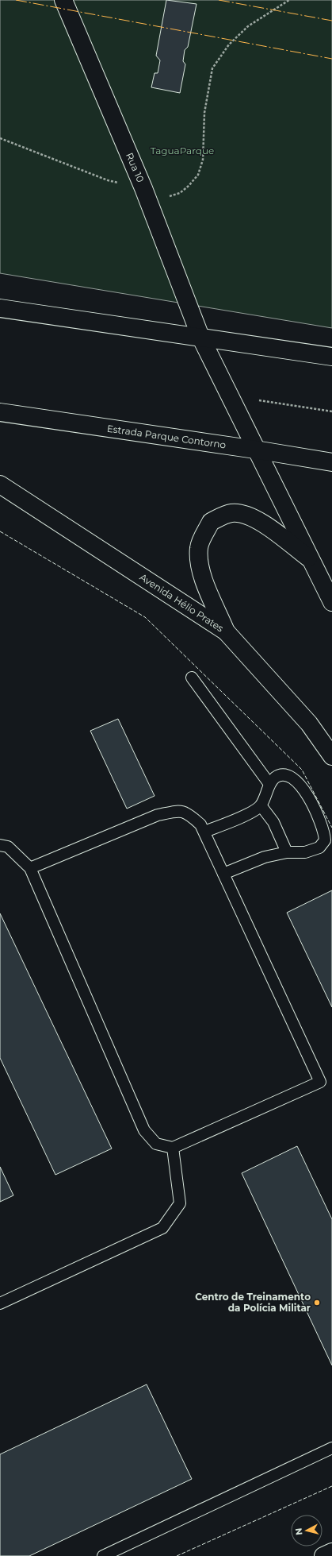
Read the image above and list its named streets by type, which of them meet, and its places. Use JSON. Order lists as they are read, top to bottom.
{
  "streets": {
    "main road": ["Rua 10", "Estrada Parque Contorno", "Avenida Hélio Prates"]
  },
  "parks": ["TaguaParque"],
  "places": ["Centro de Treinamento da Polícia Militar"],
  "north": "left"
}
